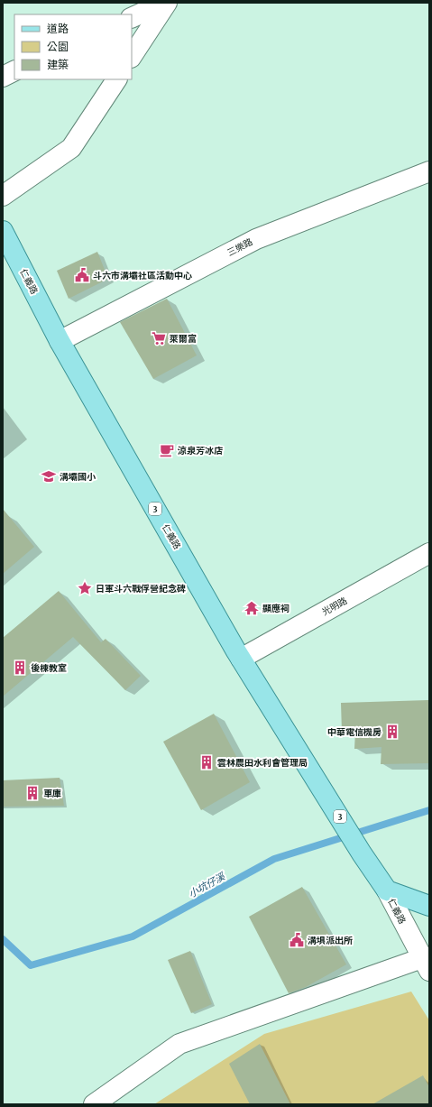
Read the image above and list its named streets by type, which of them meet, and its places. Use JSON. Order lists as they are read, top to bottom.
{
  "streets": {
    "main road": ["仁義路", "3"],
    "street": ["三樂路", "光明路"]
  },
  "crossings": [
    ["三樂路", "仁義路"],
    ["仁義路", "光明路"]
  ],
  "water": ["小坑仔溪"],
  "places": {
    "public building": ["斗六市溝壩社區活動中心", "溝埧派出所"],
    "supermarket": ["萊爾富"],
    "cafe": ["涼泉芳冰店"],
    "school or university": ["溝壩國小"],
    "place": ["日軍斗六戰俘營紀念碑"],
    "temple": ["顯應祠"],
    "building": [
      "後棟教室",
      "中華電信機房",
      "雲林農田水利會管理局",
      "車庫"
    ]
  },
  "legend": ["道路", "公園", "建築"]
}
